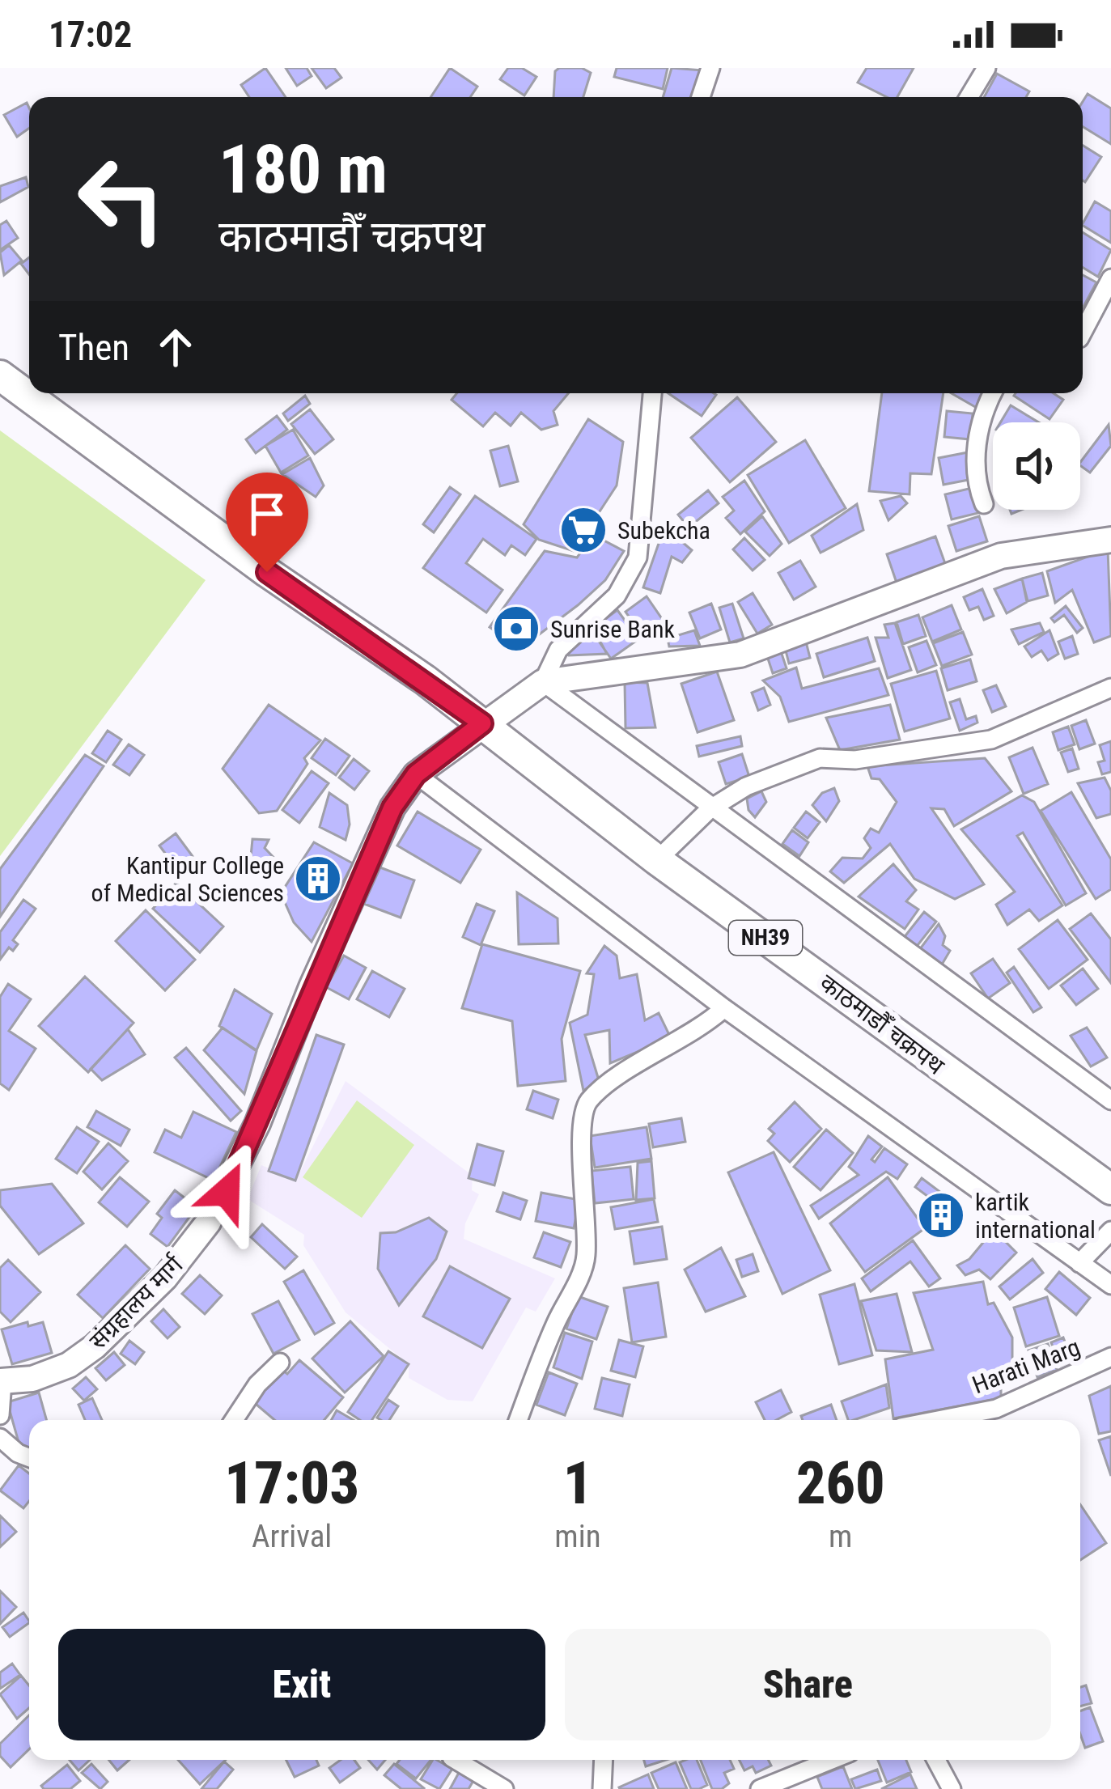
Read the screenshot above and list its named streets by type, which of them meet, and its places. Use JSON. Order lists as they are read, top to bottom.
{
  "streets": {
    "highway": ["NH39", "काठमाडाैँ चक्रपथ"],
    "main road": ["संग्रहालय मार्ग"],
    "street": ["Harati Marg"]
  },
  "crossings": [
    ["काठमाडाैँ चक्रपथ", "संग्रहालय मार्ग"]
  ],
  "places": {
    "supermarket": ["Subekcha"],
    "bank": ["Sunrise Bank"],
    "building": ["Kantipur College of Medical Sciences", "kartik international"]
  },
  "page": {
    "status": "17:02",
    "turn": ["180 m", "काठमाडाैँ चक्रपथ"],
    "then": "Then",
    "eta": [
      "17:03",
      "Arrival",
      "1",
      "min",
      "260",
      "m"
    ],
    "buttons": ["Exit", "Share"]
  }
}
